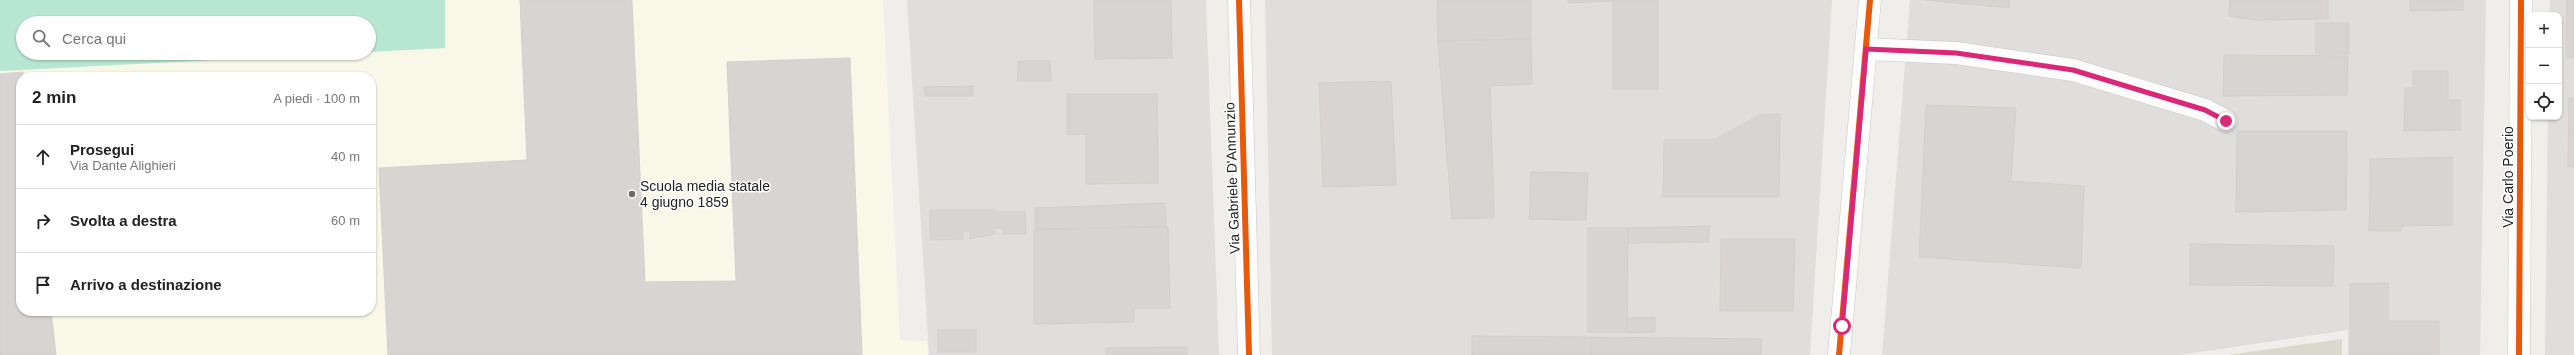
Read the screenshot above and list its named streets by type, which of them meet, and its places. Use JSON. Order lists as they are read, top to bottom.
{
  "streets": {
    "street": ["Via Carlo Poerio", "Via Gabriele D'Annunzio"]
  },
  "places": ["Scuola media statale 4 giugno 1859"],
  "page": {
    "map_buttons": ["+", "−"],
    "search": "Cerca qui",
    "heading": ["2 min", "A piedi · 100 m"],
    "list": [
      ["Prosegui", "Via Dante Alighieri", "40 m"],
      ["Svolta a destra", "60 m"],
      "Arrivo a destinazione"
    ]
  }
}
